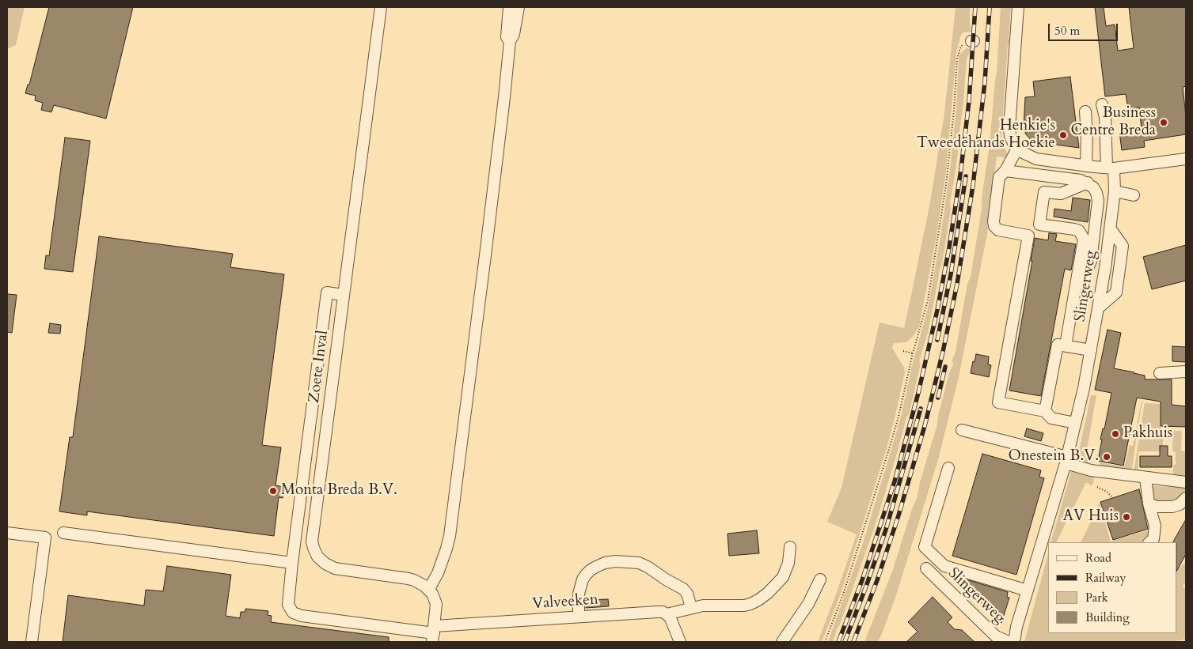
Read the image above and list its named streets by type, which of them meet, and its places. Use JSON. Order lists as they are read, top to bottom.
{
  "streets": {
    "street": ["Slingerweg", "Zoete Inval", "Valveeken"]
  },
  "crossings": [
    ["Zoete Inval", "Valveeken"]
  ],
  "places": [
    "Business Centre Breda",
    "Henkie's Tweedehands Hoekie",
    "Pakhuis",
    "Onestein B.V.",
    "Monta Breda B.V.",
    "AV Huis"
  ],
  "legend": [
    "Road",
    "Railway",
    "Park",
    "Building"
  ],
  "scale_bar": "50 m"
}
